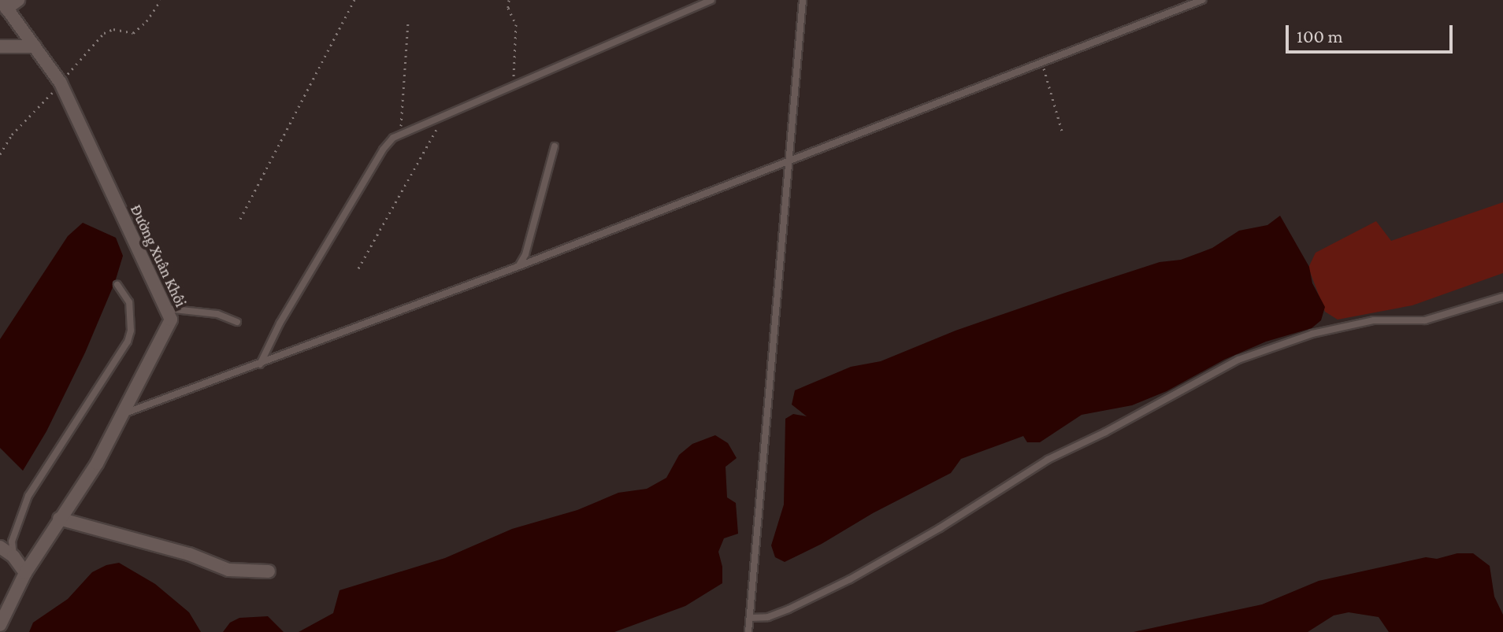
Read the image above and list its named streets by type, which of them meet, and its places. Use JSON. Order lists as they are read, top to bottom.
{
  "streets": {
    "street": ["Đường Xuân Khôi"]
  },
  "scale_bar": "100 m"
}
